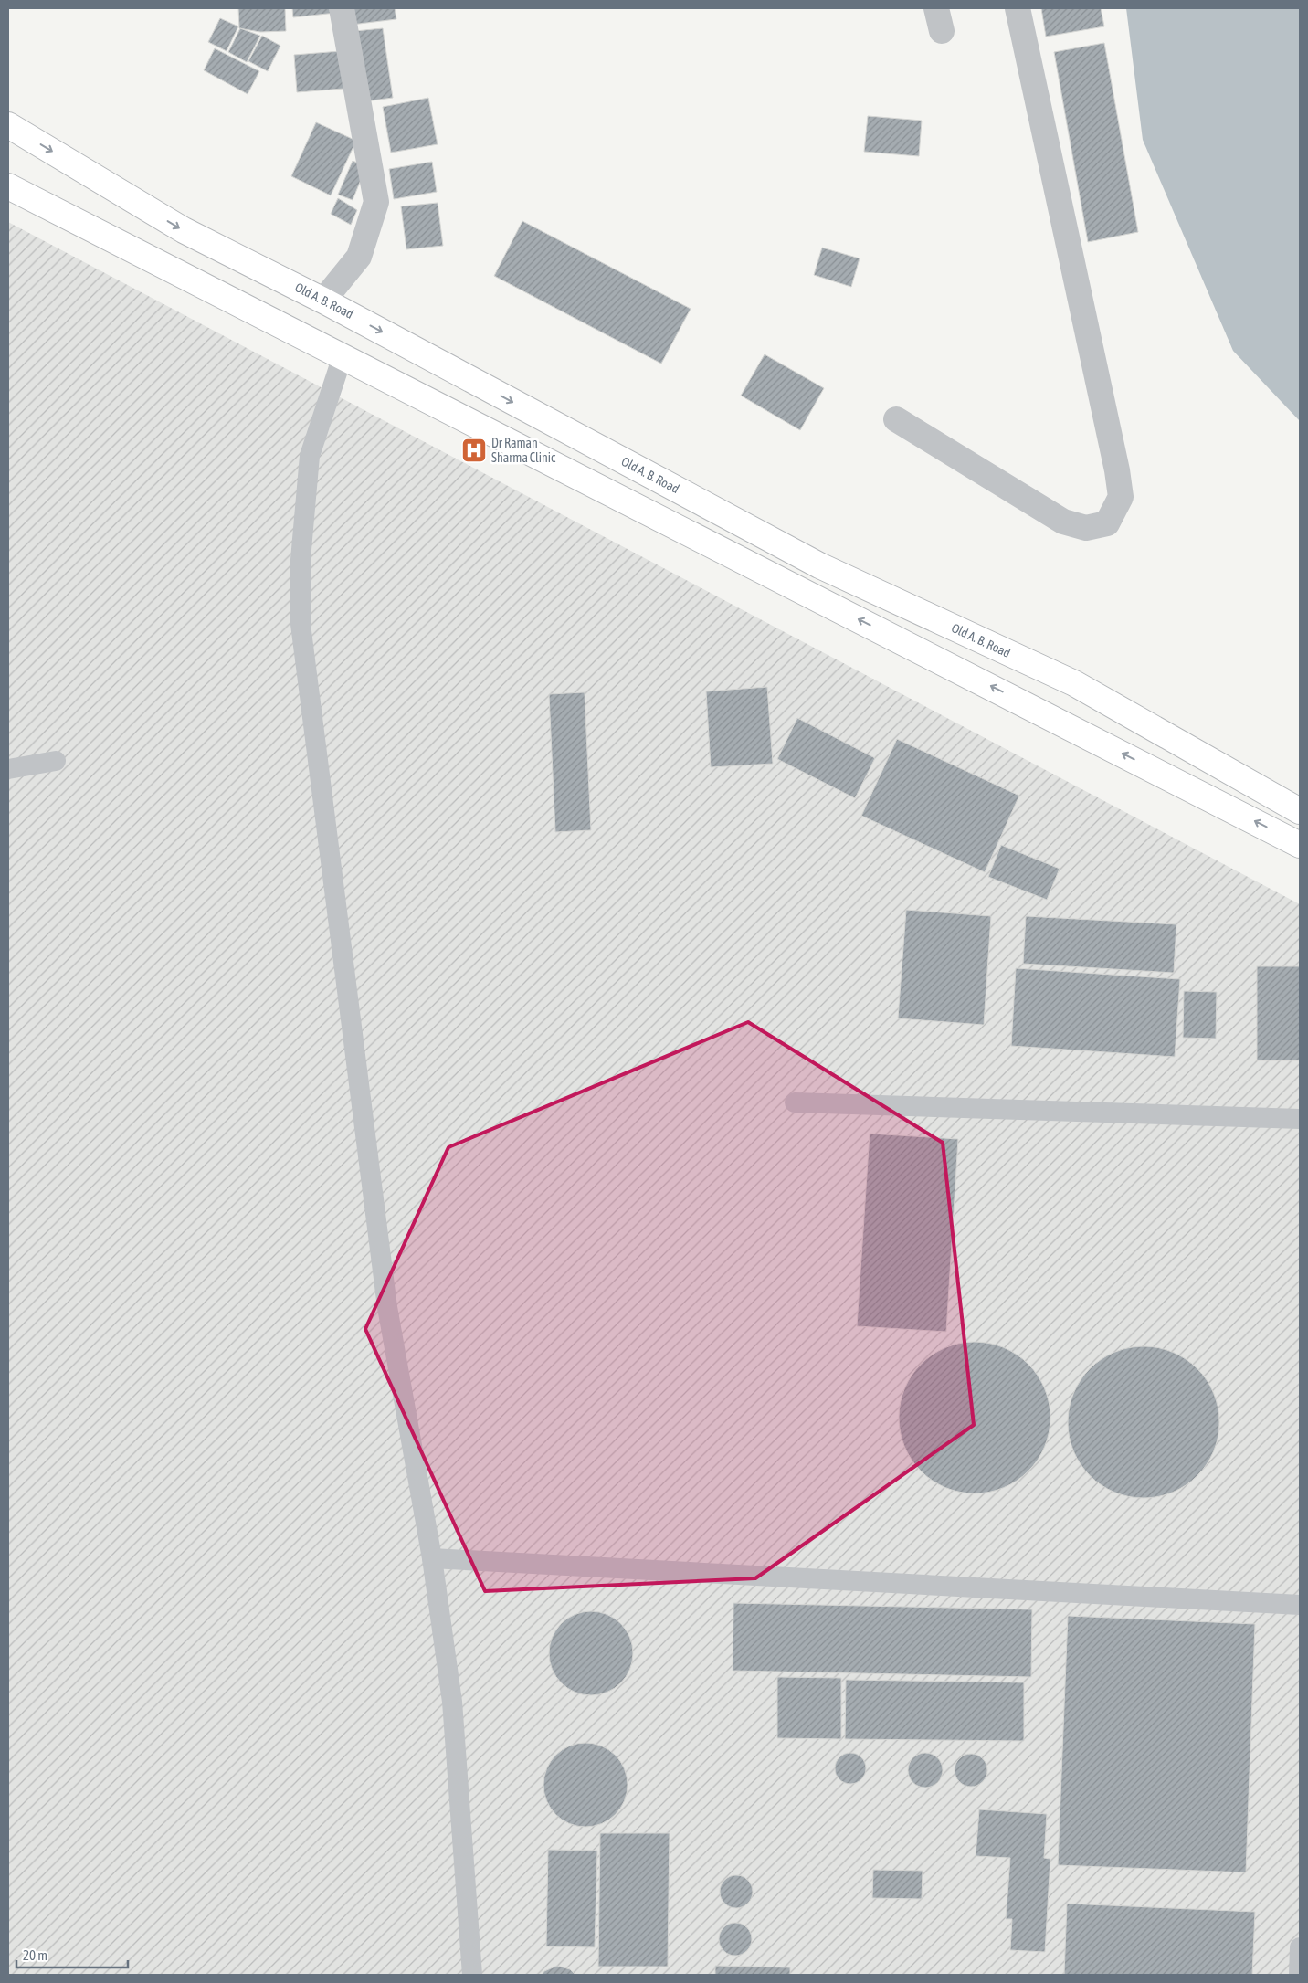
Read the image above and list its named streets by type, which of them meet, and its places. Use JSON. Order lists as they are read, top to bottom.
{
  "streets": {
    "main road": ["Old A. B. Road"]
  },
  "places": {
    "hospital": ["Dr Raman Sharma Clinic"]
  },
  "scale_bar": "20 m"
}
